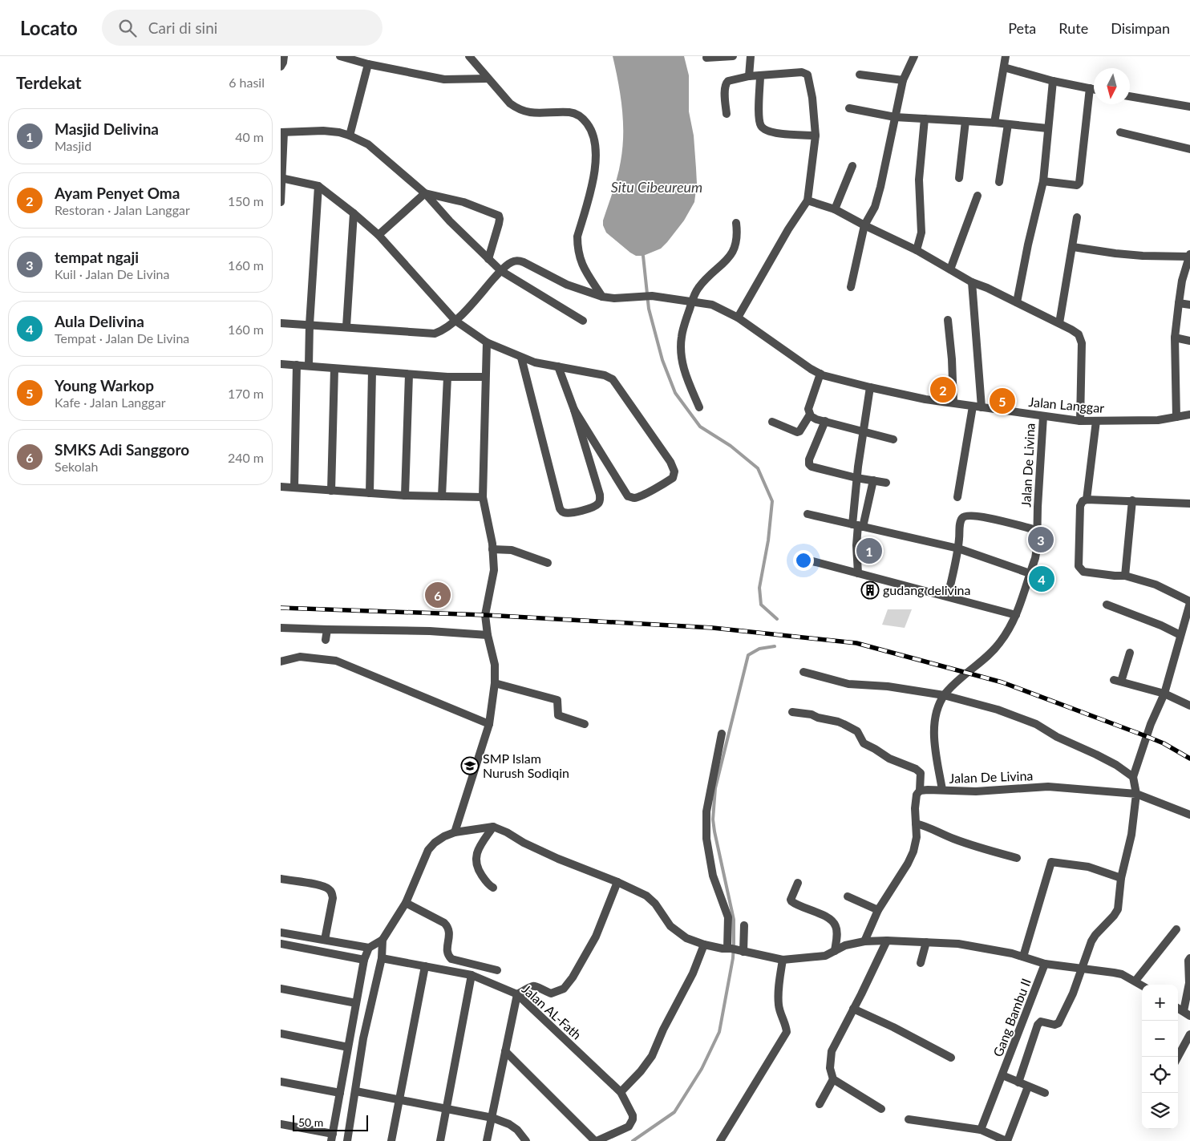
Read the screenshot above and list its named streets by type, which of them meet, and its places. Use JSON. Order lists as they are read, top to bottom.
{
  "streets": {
    "street": [
      "Jalan Langgar",
      "Jalan De Livina",
      "Jalan AL-Fath",
      "Gang Bambu II"
    ]
  },
  "crossings": [
    ["Jalan Langgar", "Jalan De Livina"]
  ],
  "water": ["Situ Cibeureum"],
  "places": {
    "building": ["gudang delivina"],
    "school or university": ["SMP Islam Nurush Sodiqin"]
  },
  "scale_bar": "50 m",
  "north": "bottom",
  "page": {
    "header": "Locato",
    "search": "Cari di sini",
    "nav": ["Peta", "Rute", "Disimpan"],
    "heading": ["Terdekat", "6 hasil"],
    "list": [
      {
        "mark": "1",
        "name": "Masjid Delivina",
        "note": "Masjid",
        "value": "40 m"
      },
      {
        "mark": "2",
        "name": "Ayam Penyet Oma",
        "note": "Restoran · Jalan Langgar",
        "value": "150 m"
      },
      {
        "mark": "3",
        "name": "tempat ngaji",
        "note": "Kuil · Jalan De Livina",
        "value": "160 m"
      },
      {
        "mark": "4",
        "name": "Aula Delivina",
        "note": "Tempat · Jalan De Livina",
        "value": "160 m"
      },
      {
        "mark": "5",
        "name": "Young Warkop",
        "note": "Kafe · Jalan Langgar",
        "value": "170 m"
      },
      {
        "mark": "6",
        "name": "SMKS Adi Sanggoro",
        "note": "Sekolah",
        "value": "240 m"
      }
    ],
    "pins": [
      "2",
      "5",
      "3",
      "1",
      "4",
      "6"
    ],
    "map_buttons": ["+", "−"],
    "scale": "50 m"
  }
}
